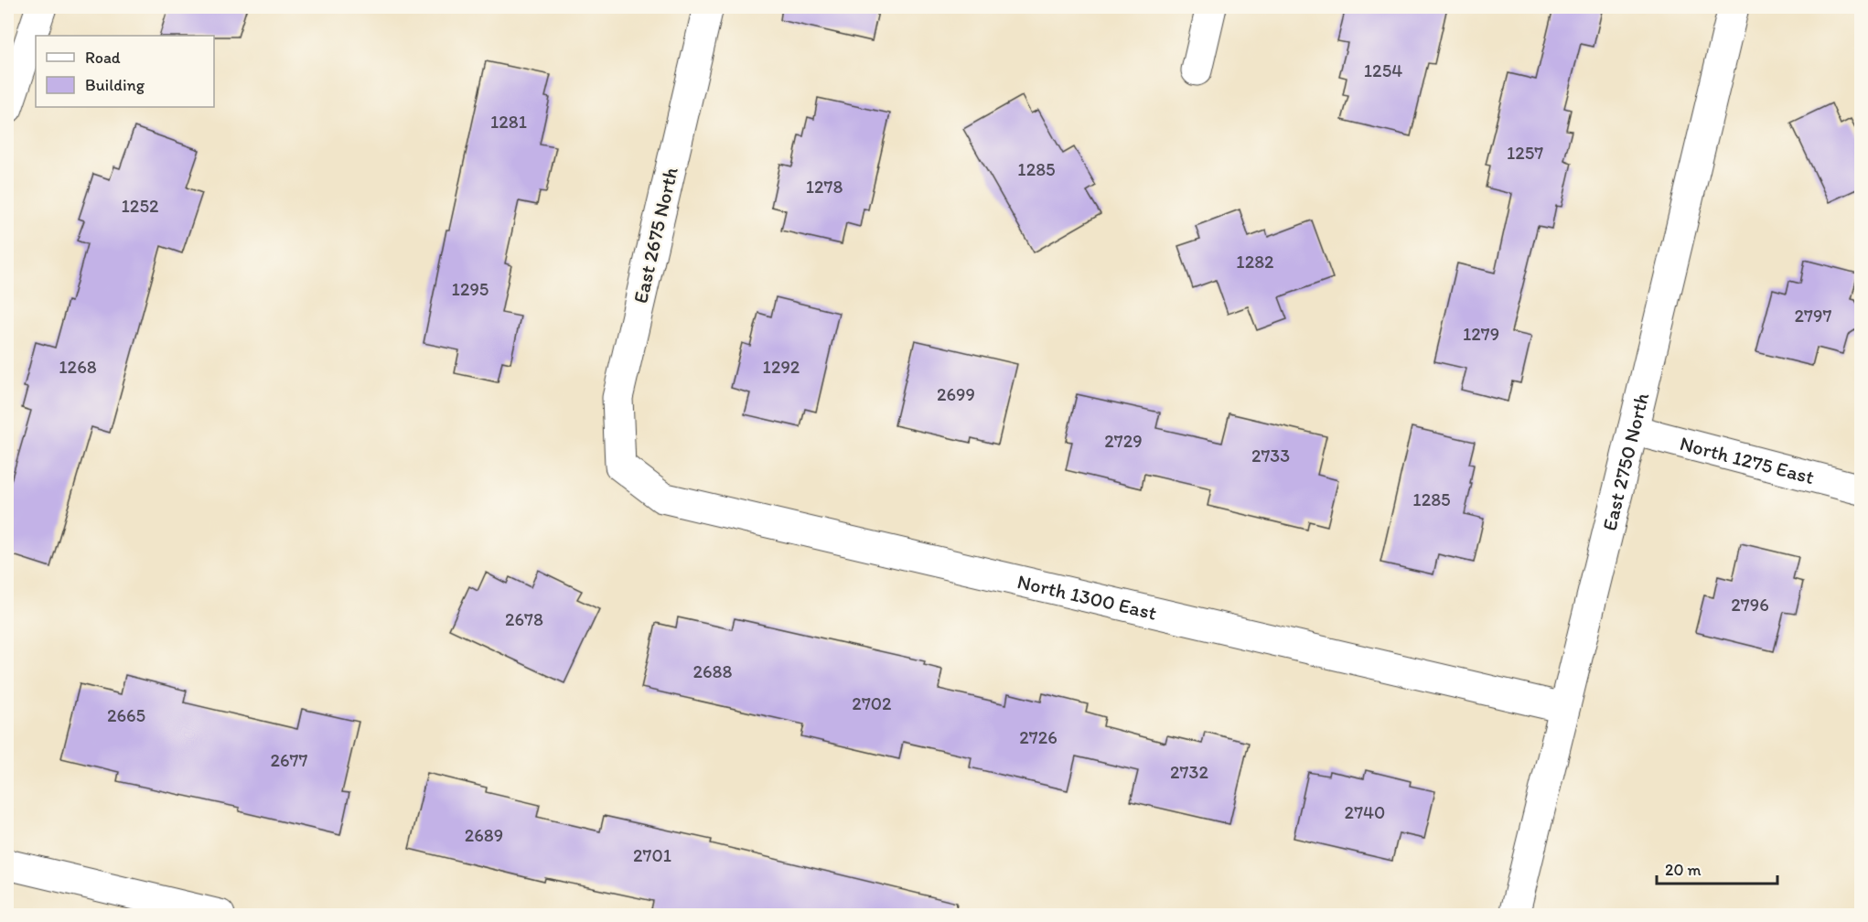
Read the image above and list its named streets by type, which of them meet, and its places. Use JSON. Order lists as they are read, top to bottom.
{
  "streets": {
    "street": [
      "East 2675 North",
      "North 1275 East",
      "East 2750 North",
      "North 1300 East"
    ]
  },
  "crossings": [
    ["East 2675 North", "North 1300 East"],
    ["North 1275 East", "East 2750 North"],
    ["East 2750 North", "North 1300 East"]
  ],
  "house_numbers": [
    "1254",
    "1281",
    "1257",
    "1285",
    "1278",
    "1252",
    "1282",
    "1295",
    "2797",
    "1279",
    "1268",
    "1292",
    "2699",
    "2729",
    "2733",
    "1285",
    "2796",
    "2678",
    "2688",
    "2702",
    "2665",
    "2726",
    "2677",
    "2732",
    "2740",
    "2689",
    "2701"
  ],
  "legend": ["Road", "Building"],
  "scale_bar": "20 m"
}
